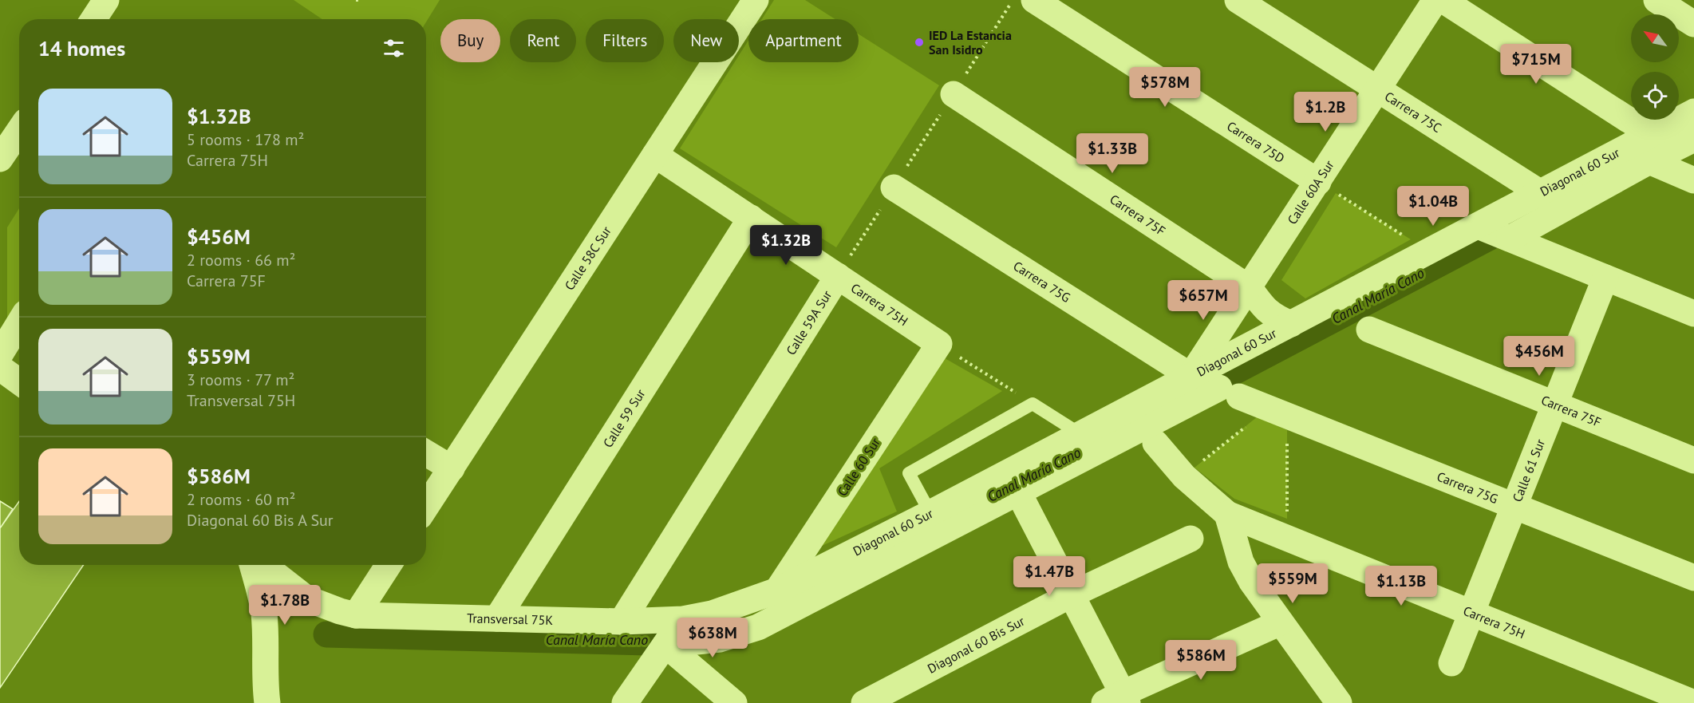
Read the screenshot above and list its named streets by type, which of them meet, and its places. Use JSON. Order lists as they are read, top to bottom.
{
  "streets": {
    "street": [
      "Carrera 75C",
      "Carrera 75D",
      "Diagonal 60 Sur",
      "Calle 60A Sur",
      "Carrera 75F",
      "Calle 58C Sur",
      "Carrera 75G",
      "Carrera 75H",
      "Calle 59A Sur",
      "Calle 59 Sur",
      "Calle 60 Sur",
      "Calle 61 Sur",
      "Transversal 75K",
      "Diagonal 60 Bis Sur"
    ]
  },
  "crossings": [
    ["Carrera 75C", "Diagonal 60 Sur"],
    ["Carrera 75C", "Calle 60A Sur"],
    ["Carrera 75D", "Calle 60A Sur"],
    ["Diagonal 60 Sur", "Calle 60A Sur"],
    ["Diagonal 60 Sur", "Carrera 75G"],
    ["Diagonal 60 Sur", "Calle 60 Sur"],
    ["Diagonal 60 Sur", "Transversal 75K"],
    ["Calle 60A Sur", "Carrera 75F"],
    ["Calle 60A Sur", "Carrera 75G"],
    ["Carrera 75F", "Calle 59A Sur"],
    ["Carrera 75F", "Calle 61 Sur"],
    ["Calle 58C Sur", "Carrera 75H"],
    ["Carrera 75G", "Calle 59A Sur"],
    ["Carrera 75G", "Calle 61 Sur"],
    ["Carrera 75H", "Calle 59A Sur"],
    ["Carrera 75H", "Calle 59 Sur"],
    ["Carrera 75H", "Calle 60 Sur"],
    ["Carrera 75H", "Calle 61 Sur"],
    ["Calle 59A Sur", "Transversal 75K"],
    ["Calle 59 Sur", "Transversal 75K"],
    ["Calle 60 Sur", "Transversal 75K"]
  ],
  "water": ["Canal María Cano"],
  "places": ["IED La Estancia San Isidro"],
  "north": "top left",
  "page": {
    "chip": [
      "Buy",
      "Rent",
      "Filters",
      "New",
      "Apartment"
    ],
    "heading": "14 homes",
    "price": [
      "$715M",
      "$578M",
      "$1.2B",
      "$1.33B",
      "$1.04B",
      "$1.32B",
      "$657M",
      "$456M",
      "$1.47B",
      "$559M",
      "$1.13B",
      "$1.78B",
      "$638M",
      "$586M"
    ],
    "list": [
      {
        "name": "$1.32B",
        "note": "5 rooms · 178 m² · Carrera 75H"
      },
      {
        "name": "$456M",
        "note": "2 rooms · 66 m² · Carrera 75F"
      },
      {
        "name": "$559M",
        "note": "3 rooms · 77 m² · Transversal 75H"
      },
      {
        "name": "$586M",
        "note": "2 rooms · 60 m² · Diagonal 60 Bis A Sur"
      }
    ]
  }
}
